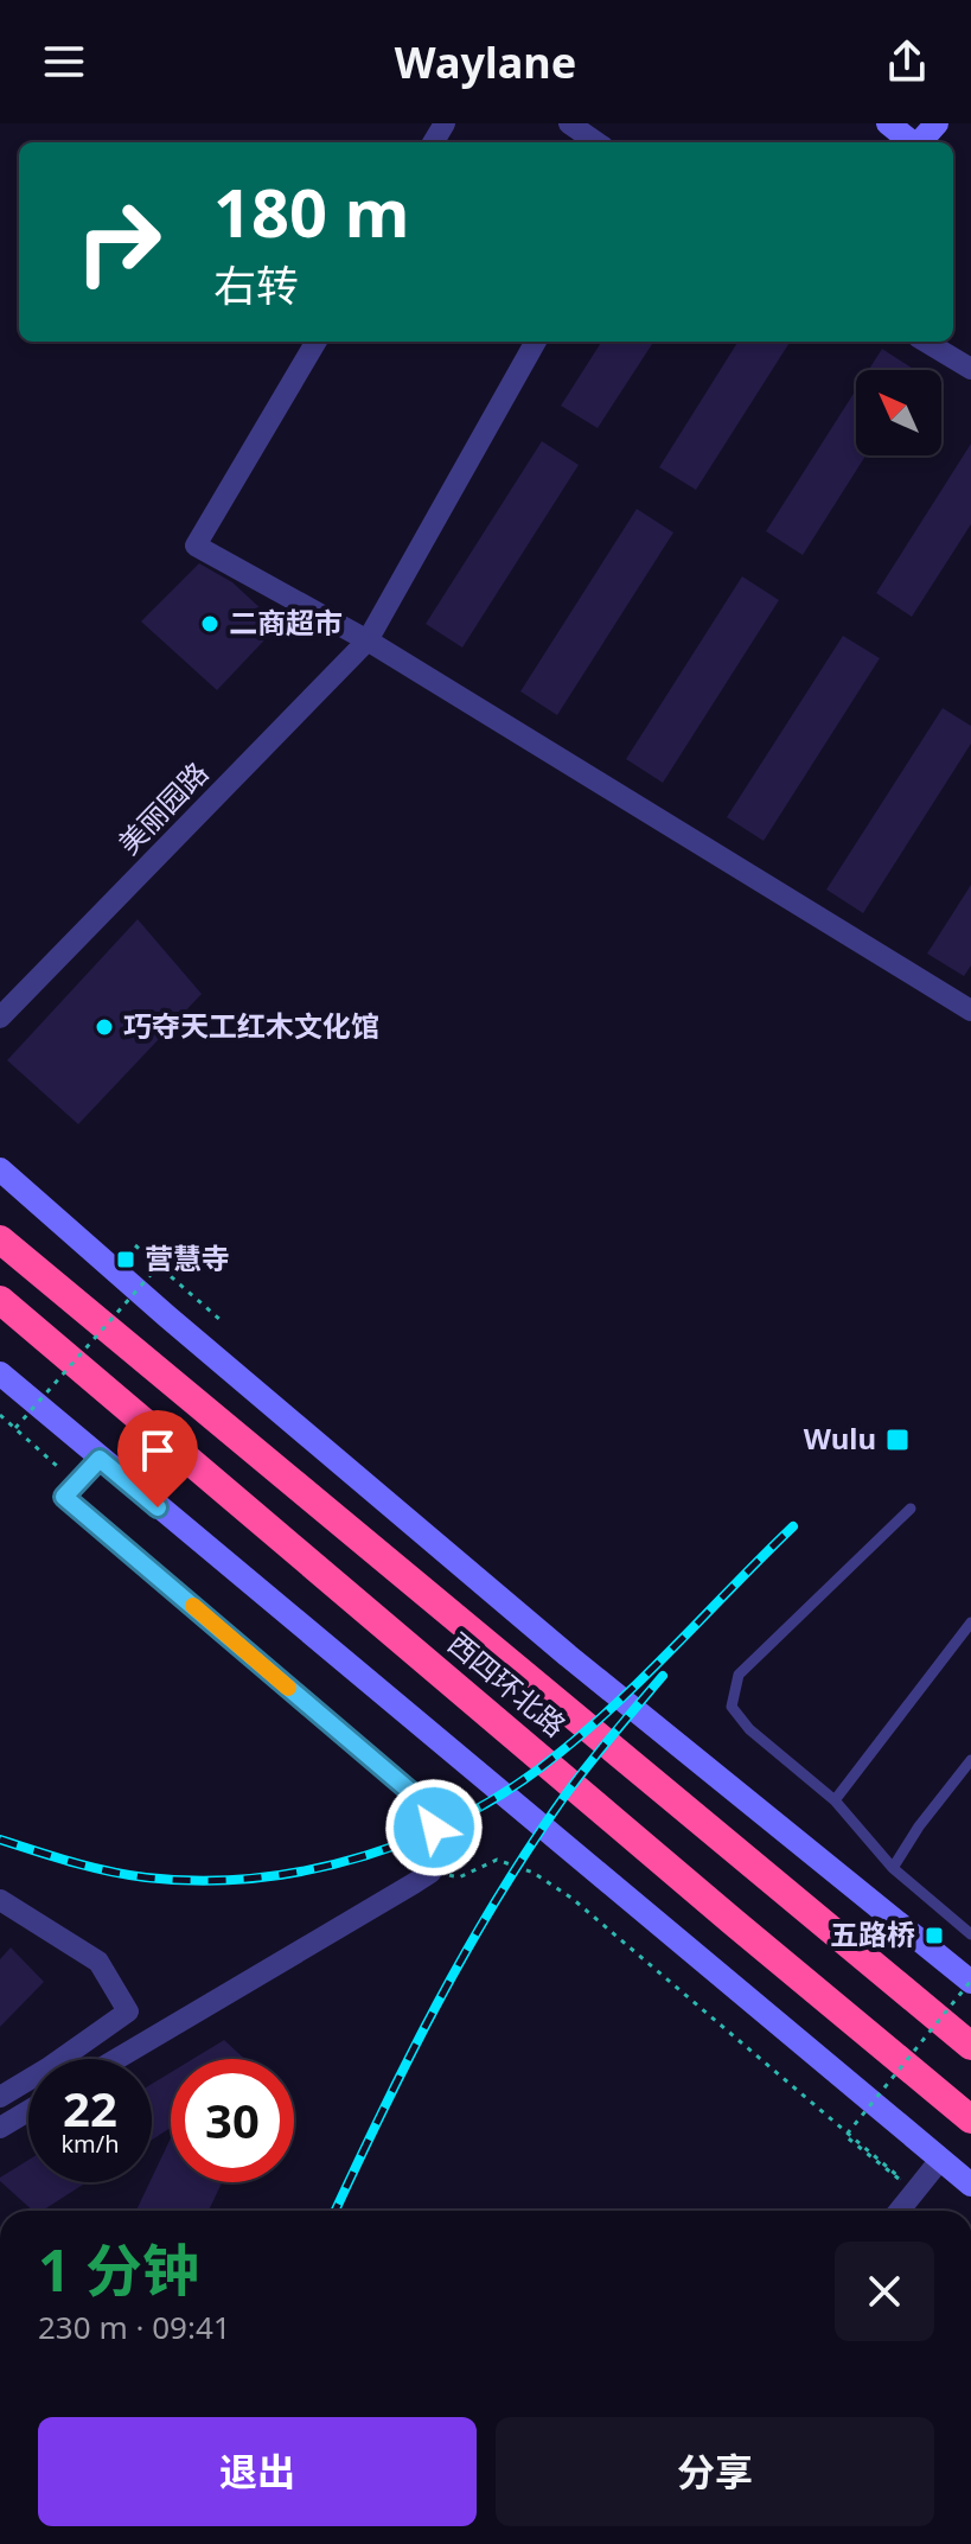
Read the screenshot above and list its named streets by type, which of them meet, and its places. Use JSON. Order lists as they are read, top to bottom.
{
  "streets": {
    "highway": ["西四环北路"],
    "street": ["美丽园路"]
  },
  "places": {
    "other": ["二商超市", "巧夺天工红木文化馆"],
    "transit": ["营慧寺", "Wulu", "五路桥"]
  },
  "north": "top left",
  "page": {
    "header": "Waylane",
    "turn": ["180 m", "右转"],
    "speed": "22 km/h",
    "limit": "30",
    "heading": ["1 分钟", "230 m · 09:41"],
    "buttons": ["退出", "分享"]
  }
}
